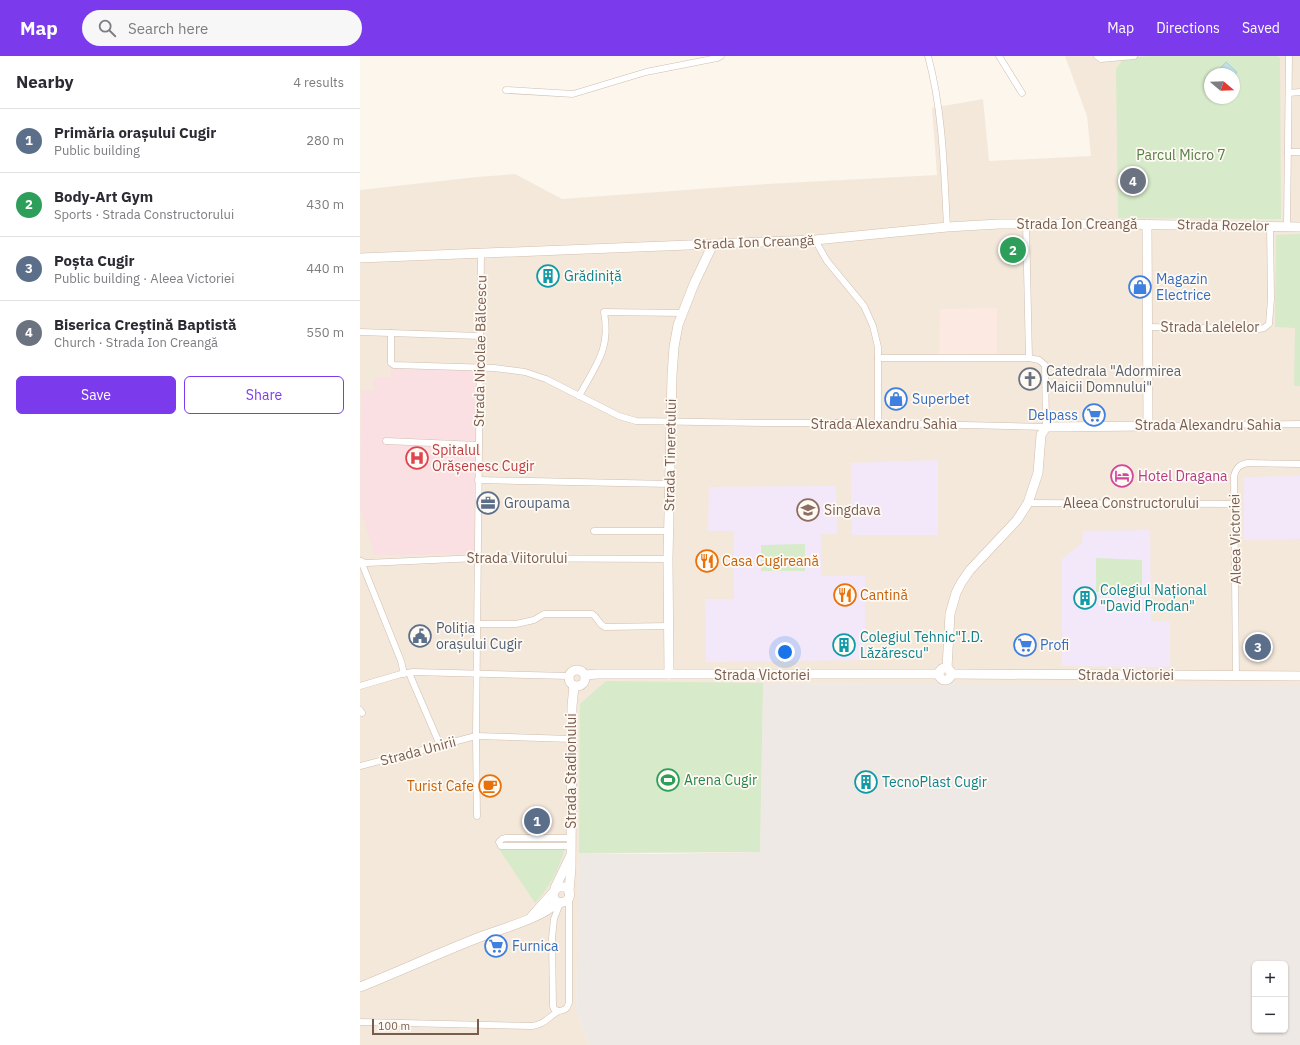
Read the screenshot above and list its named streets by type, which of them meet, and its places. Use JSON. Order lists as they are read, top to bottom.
{
  "streets": {
    "street": [
      "Strada Ion Creangă",
      "Strada Rozelor",
      "Strada Lalelelor",
      "Strada Nicolae Bălcescu",
      "Strada Alexandru Sahia",
      "Strada Tineretului",
      "Aleea Constructorului",
      "Aleea Victoriei",
      "Strada Viitorului",
      "Strada Victoriei",
      "Strada Unirii",
      "Strada Stadionului"
    ]
  },
  "crossings": [
    ["Strada Ion Creangă", "Strada Rozelor"],
    ["Strada Ion Creangă", "Strada Nicolae Bălcescu"],
    ["Strada Ion Creangă", "Strada Tineretului"],
    ["Strada Rozelor", "Strada Lalelelor"],
    ["Strada Nicolae Bălcescu", "Strada Alexandru Sahia"],
    ["Strada Nicolae Bălcescu", "Strada Viitorului"],
    ["Strada Nicolae Bălcescu", "Strada Unirii"],
    ["Strada Alexandru Sahia", "Strada Tineretului"],
    ["Strada Tineretului", "Strada Viitorului"],
    ["Strada Tineretului", "Strada Victoriei"],
    ["Aleea Constructorului", "Aleea Victoriei"],
    ["Aleea Victoriei", "Strada Victoriei"],
    ["Strada Victoriei", "Strada Stadionului"],
    ["Strada Unirii", "Strada Stadionului"]
  ],
  "parks": ["Parcul Micro 7"],
  "places": {
    "building": [
      "Grădiniță",
      "Colegiul Național \"David Prodan\"",
      "Colegiul Tehnic\"I.D. Lăzărescu\"",
      "TecnoPlast Cugir"
    ],
    "shop": ["Magazin Electrice", "Superbet"],
    "church": ["Catedrala \"Adormirea Maicii Domnului\""],
    "supermarket": ["Delpass", "Profi", "Furnica"],
    "hospital": ["Spitalul Orășenesc Cugir"],
    "hotel": ["Hotel Dragana"],
    "office": ["Groupama"],
    "school or university": ["Singdava"],
    "restaurant": ["Casa Cugireană", "Cantină"],
    "public building": ["Poliția orașului Cugir"],
    "sports": ["Arena Cugir"],
    "cafe": ["Turist Cafe"]
  },
  "scale_bar": "100 m",
  "north": "right",
  "page": {
    "header": "Map",
    "search": "Search here",
    "nav": ["Map", "Directions", "Saved"],
    "heading": ["Nearby", "4 results"],
    "list": [
      {
        "mark": "1",
        "name": "Primăria orașului Cugir",
        "note": "Public building",
        "value": "280 m"
      },
      {
        "mark": "2",
        "name": "Body-Art Gym",
        "note": "Sports · Strada Constructorului",
        "value": "430 m"
      },
      {
        "mark": "3",
        "name": "Poșta Cugir",
        "note": "Public building · Aleea Victoriei",
        "value": "440 m"
      },
      {
        "mark": "4",
        "name": "Biserica Creștină Baptistă",
        "note": "Church · Strada Ion Creangă",
        "value": "550 m"
      }
    ],
    "pins": [
      "4",
      "2",
      "3",
      "1"
    ],
    "buttons": ["Save", "Share"],
    "map_buttons": ["+", "−"],
    "scale": "100 m"
  }
}
